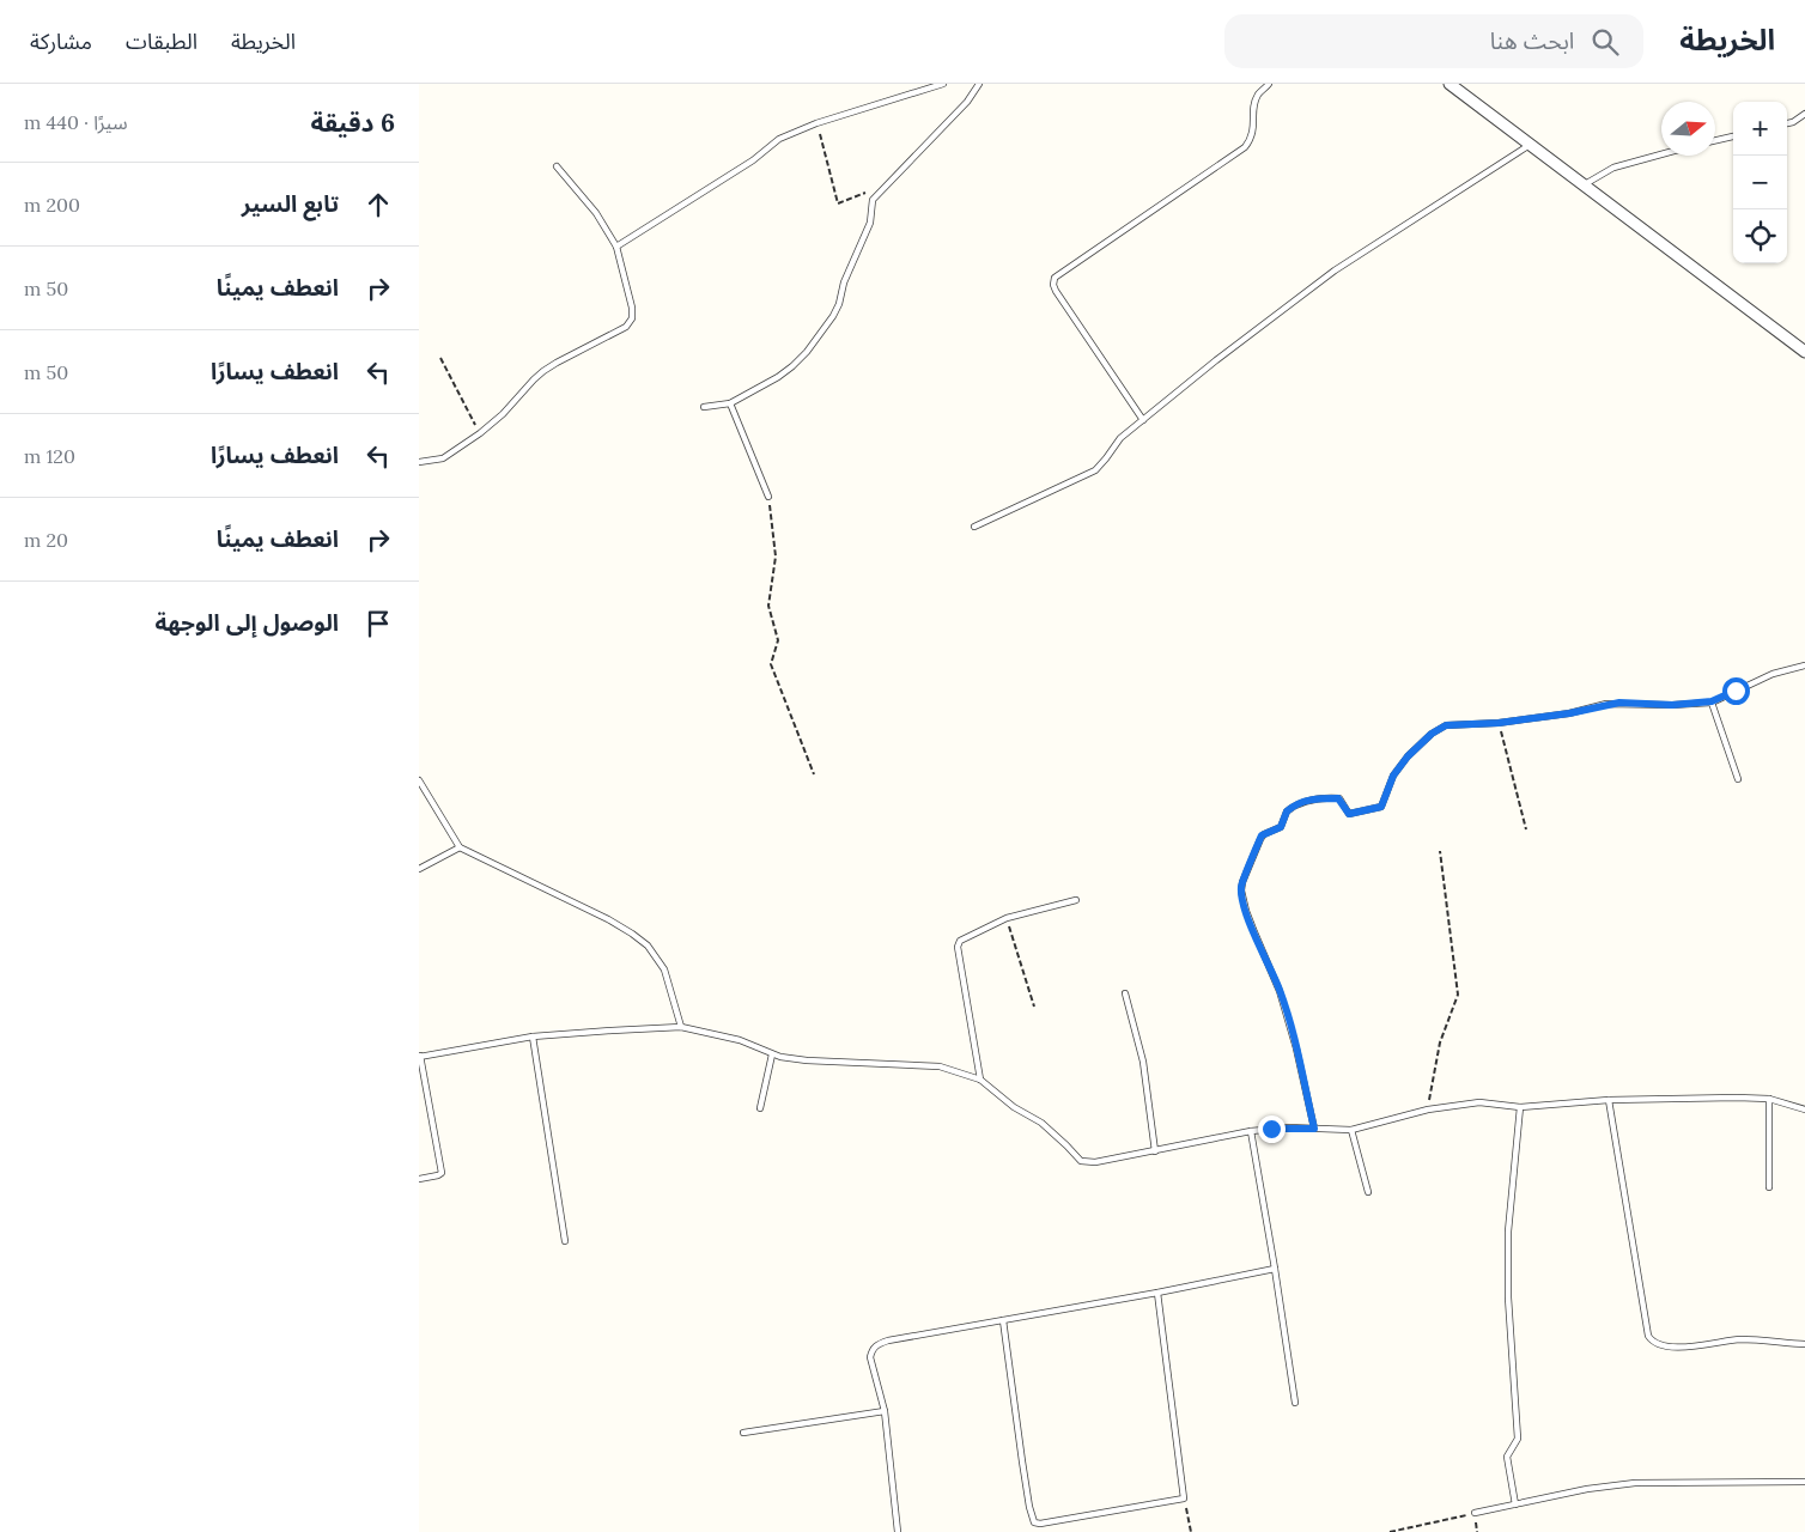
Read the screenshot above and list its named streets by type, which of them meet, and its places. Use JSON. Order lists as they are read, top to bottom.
{
  "north": "right",
  "page": {
    "header": "الخريطة",
    "search": "ابحث هنا",
    "nav": ["الخريطة", "الطبقات", "مشاركة"],
    "heading": ["6 دقيقة", "سيرًا · 440 m"],
    "map_buttons": ["+", "−"],
    "list": [
      ["تابع السير", "200 m"],
      ["انعطف يمينًا", "50 m"],
      ["انعطف يسارًا", "50 m"],
      ["انعطف يسارًا", "120 m"],
      ["انعطف يمينًا", "20 m"],
      "الوصول إلى الوجهة"
    ]
  }
}
